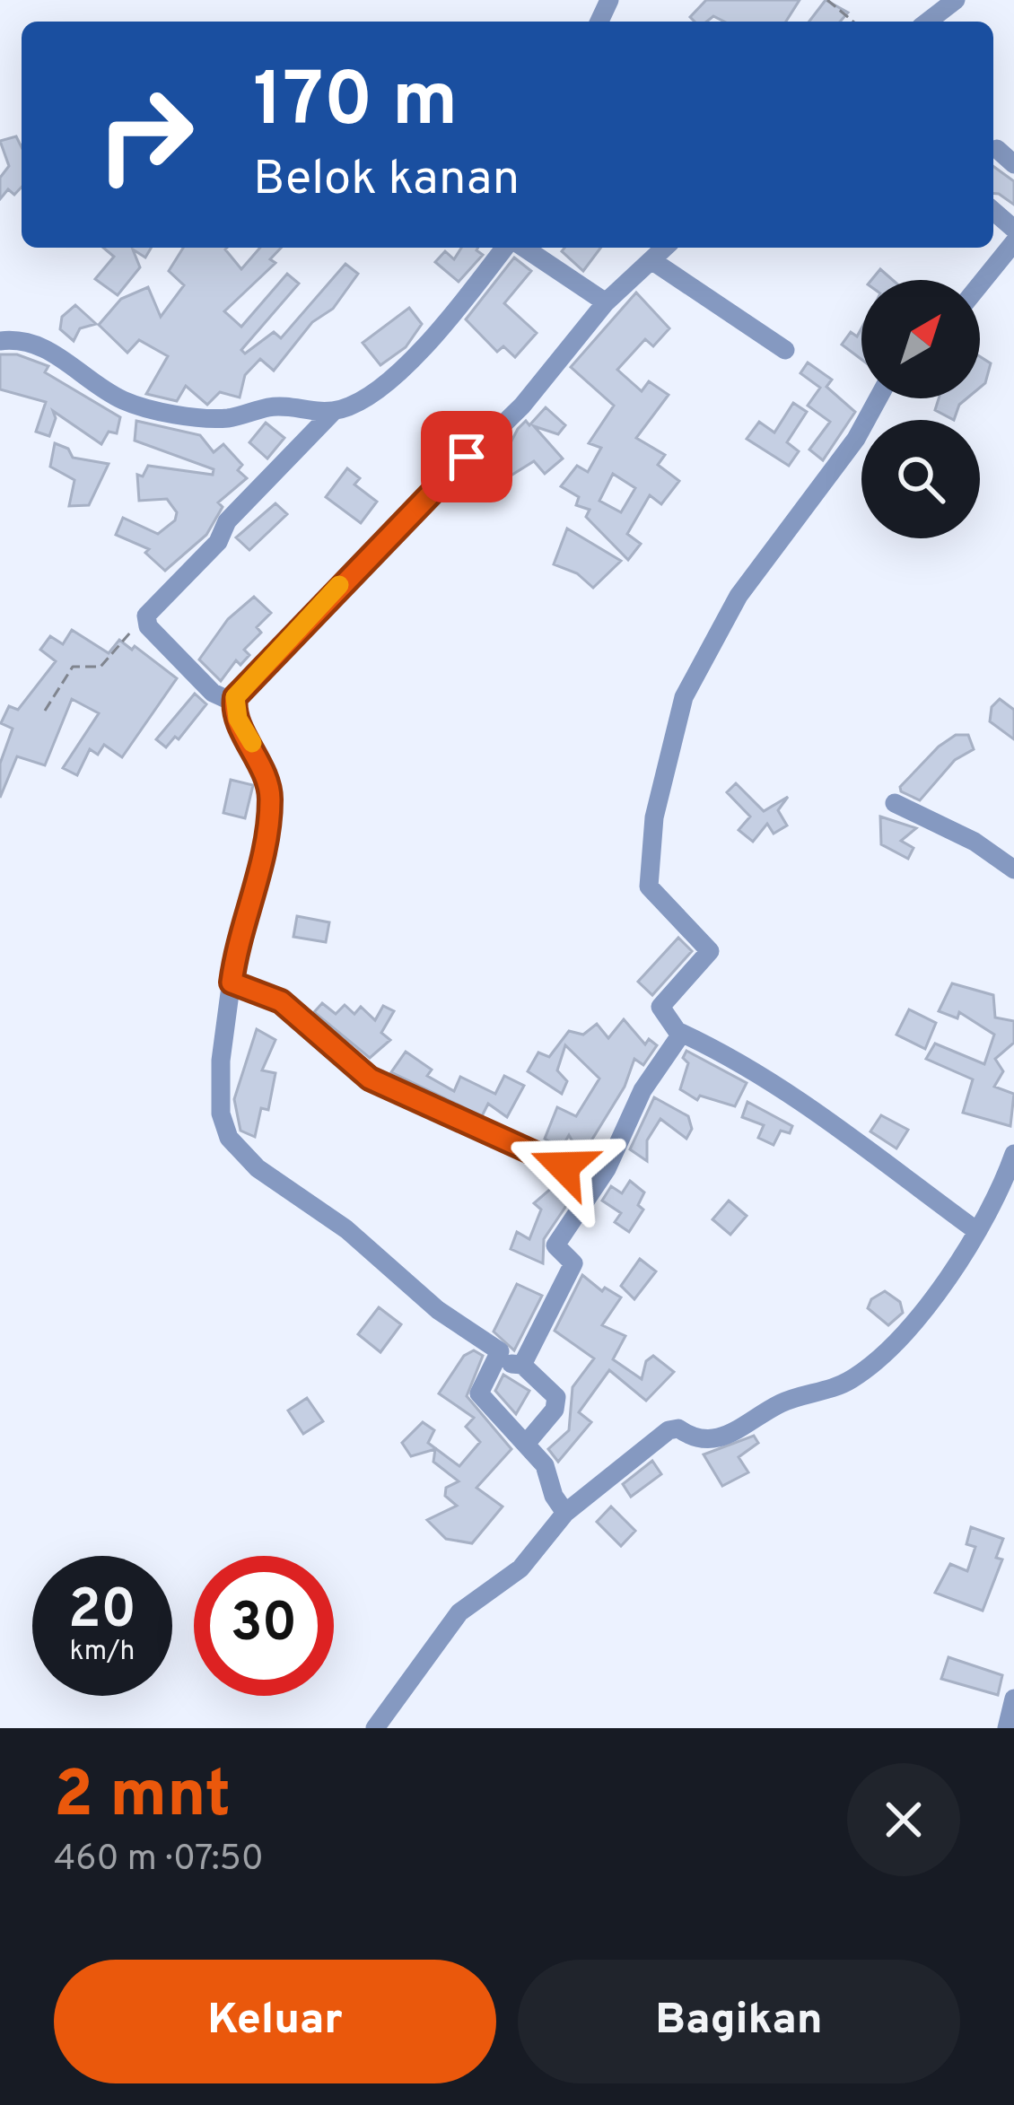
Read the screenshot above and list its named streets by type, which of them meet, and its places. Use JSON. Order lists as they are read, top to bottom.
{
  "north": "top right",
  "page": {
    "turn": ["170 m", "Belok kanan"],
    "speed": "20 km/h",
    "limit": "30",
    "heading": ["2 mnt", "460 m · 07:50"],
    "buttons": ["Keluar", "Bagikan"]
  }
}
